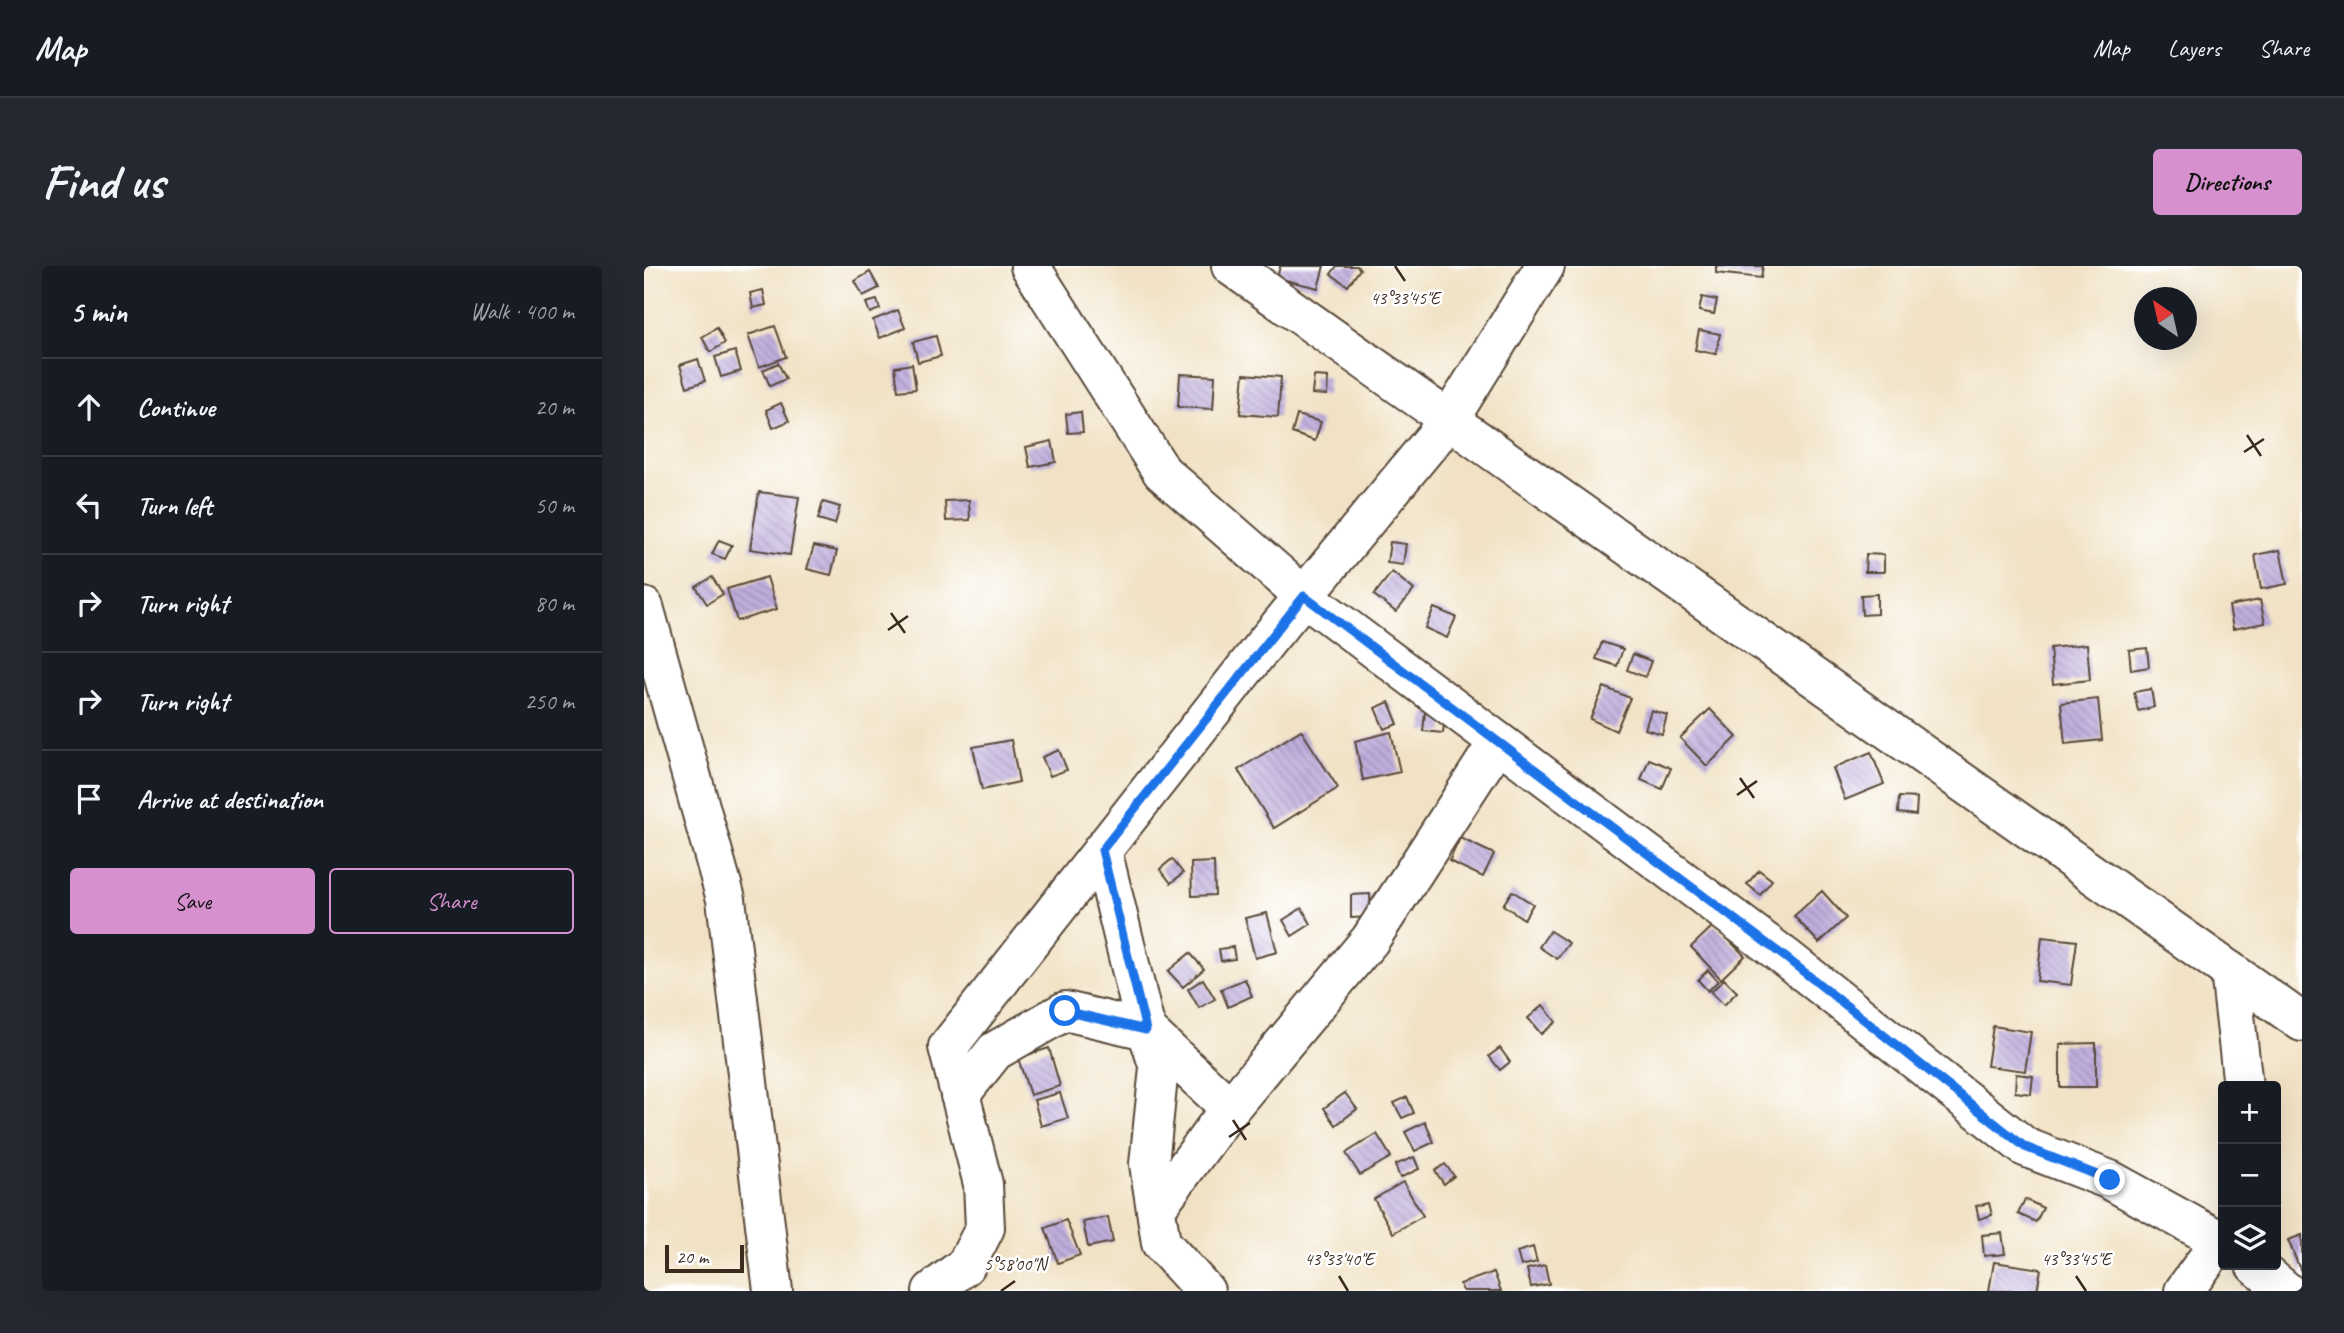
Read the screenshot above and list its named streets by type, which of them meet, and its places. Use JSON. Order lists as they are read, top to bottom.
{
  "scale_bar": "20 m",
  "north": "top left",
  "page": {
    "header": "Map",
    "nav": ["Map", "Layers", "Share"],
    "buttons": [
      "Directions",
      ["Save", "Share"]
    ],
    "title": "Find us",
    "heading": ["5 min", "Walk · 400 m"],
    "list": [
      ["Continue", "20 m"],
      ["Turn left", "50 m"],
      ["Turn right", "80 m"],
      ["Turn right", "250 m"],
      "Arrive at destination"
    ],
    "map_buttons": ["+", "−"],
    "scale": "20 m"
  },
  "coordinates": ["43°33'45\"E", "43°33'40\"E", "5°58'00\"N"]
}
